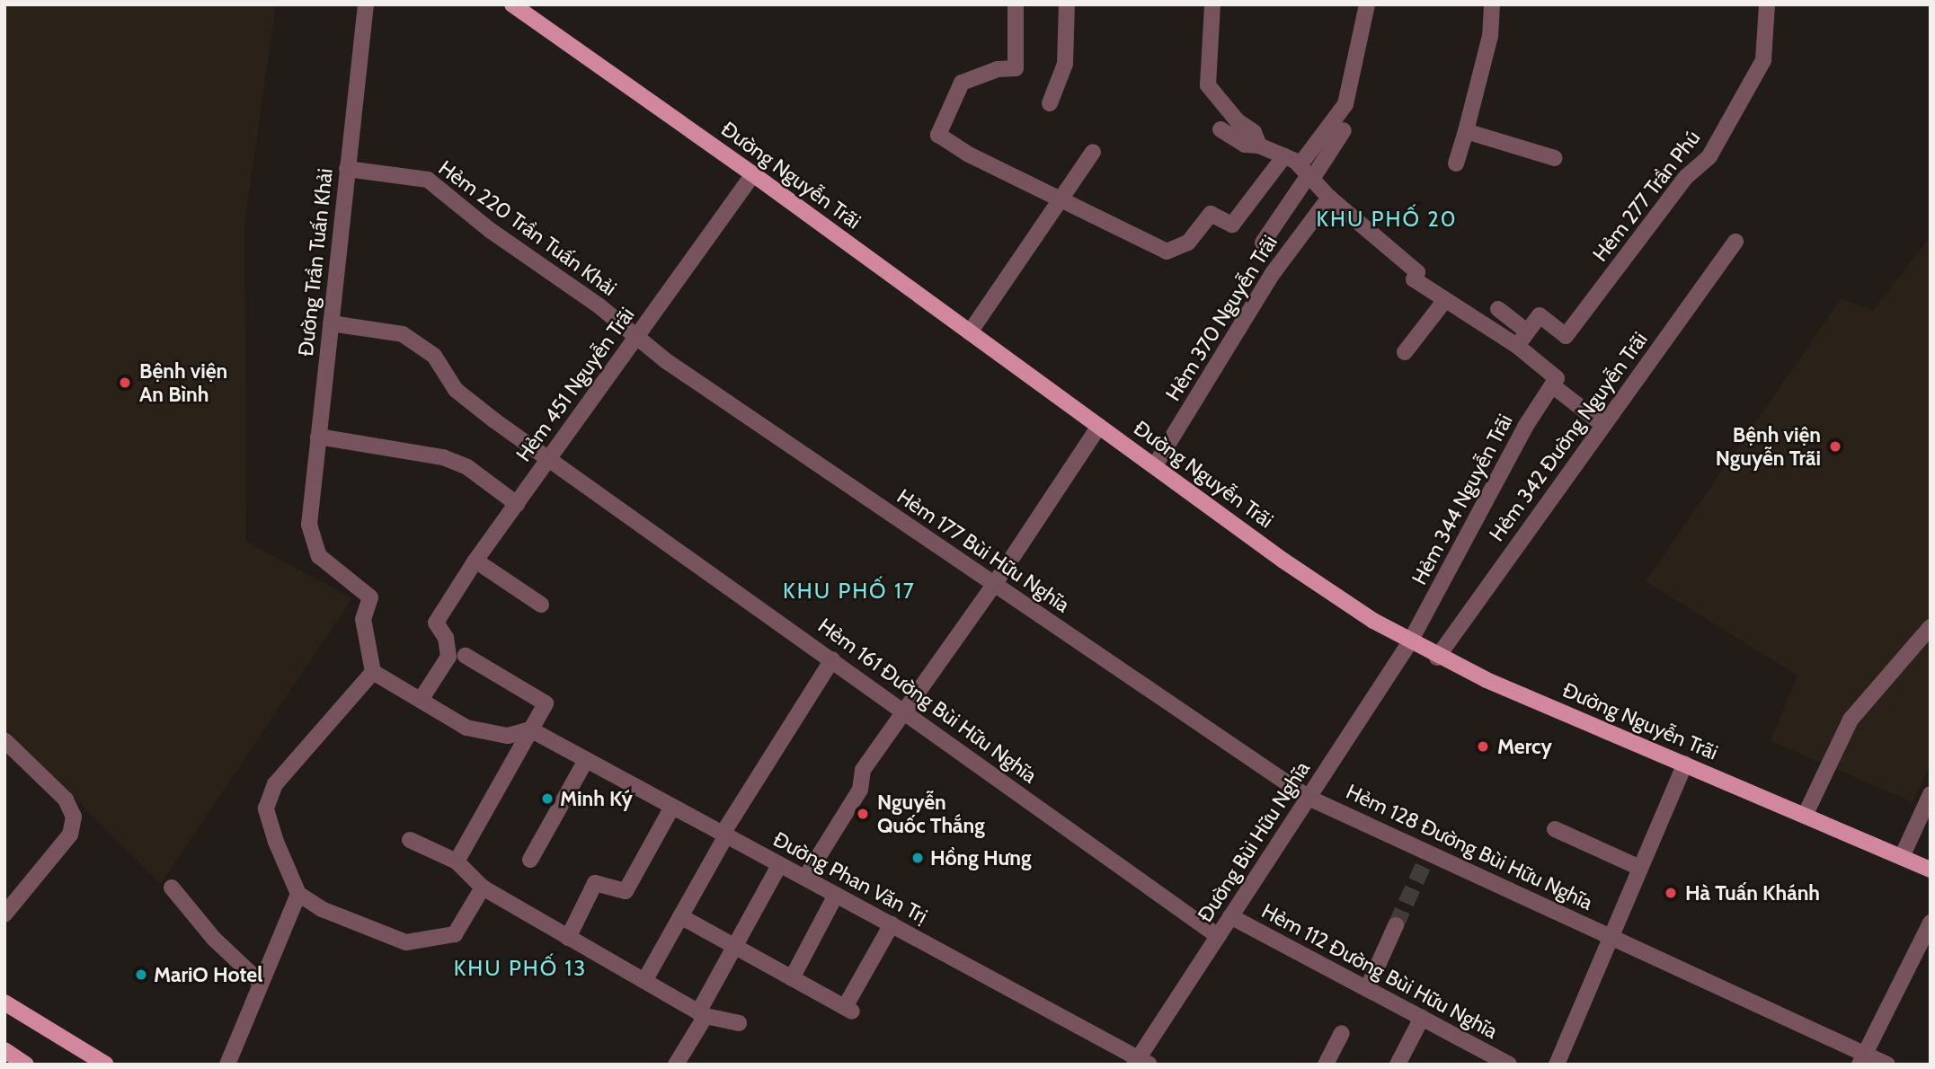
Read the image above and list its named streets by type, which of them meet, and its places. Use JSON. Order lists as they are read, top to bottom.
{
  "streets": {
    "main road": ["Đường Nguyễn Trãi"],
    "street": [
      "Hẻm 277 Trần Phú",
      "Hẻm 220 Trần Tuấn Khải",
      "Đường Trần Tuấn Khải",
      "Hẻm 370 Nguyễn Trãi",
      "Hẻm 451 Nguyễn Trãi",
      "Hẻm 342 Đường Nguyễn Trãi",
      "Hẻm 344 Nguyễn Trãi",
      "Hẻm 177 Bùi Hữu Nghĩa",
      "Hẻm 161 Đường Bùi Hữu Nghĩa",
      "Đường Bùi Hữu Nghĩa",
      "Hẻm 128 Đường Bùi Hữu Nghĩa",
      "Đường Phan Văn Trị",
      "Hẻm 112 Đường Bùi Hữu Nghĩa"
    ]
  },
  "crossings": [
    ["Đường Nguyễn Trãi", "Hẻm 370 Nguyễn Trãi"],
    ["Đường Nguyễn Trãi", "Hẻm 451 Nguyễn Trãi"],
    ["Đường Nguyễn Trãi", "Hẻm 342 Đường Nguyễn Trãi"],
    ["Đường Nguyễn Trãi", "Hẻm 344 Nguyễn Trãi"],
    ["Đường Nguyễn Trãi", "Đường Bùi Hữu Nghĩa"],
    ["Hẻm 220 Trần Tuấn Khải", "Đường Trần Tuấn Khải"],
    ["Hẻm 220 Trần Tuấn Khải", "Hẻm 451 Nguyễn Trãi"],
    ["Hẻm 220 Trần Tuấn Khải", "Hẻm 177 Bùi Hữu Nghĩa"],
    ["Đường Trần Tuấn Khải", "Hẻm 161 Đường Bùi Hữu Nghĩa"],
    ["Hẻm 451 Nguyễn Trãi", "Hẻm 177 Bùi Hữu Nghĩa"],
    ["Hẻm 451 Nguyễn Trãi", "Hẻm 161 Đường Bùi Hữu Nghĩa"],
    ["Hẻm 344 Nguyễn Trãi", "Đường Bùi Hữu Nghĩa"],
    ["Hẻm 177 Bùi Hữu Nghĩa", "Đường Bùi Hữu Nghĩa"],
    ["Hẻm 177 Bùi Hữu Nghĩa", "Hẻm 128 Đường Bùi Hữu Nghĩa"],
    ["Hẻm 161 Đường Bùi Hữu Nghĩa", "Đường Bùi Hữu Nghĩa"],
    ["Đường Bùi Hữu Nghĩa", "Hẻm 128 Đường Bùi Hữu Nghĩa"],
    ["Đường Bùi Hữu Nghĩa", "Đường Phan Văn Trị"],
    ["Đường Bùi Hữu Nghĩa", "Hẻm 112 Đường Bùi Hữu Nghĩa"]
  ],
  "districts": ["KHU PHỐ 20", "KHU PHỐ 17", "KHU PHỐ 13"],
  "places": [
    "Bệnh viện An Bình",
    "Bệnh viện Nguyễn Trãi",
    "Mercy",
    "Minh Ký",
    "Nguyễn Quốc Thắng",
    "Hồng Hưng",
    "Hà Tuấn Khánh",
    "MariO Hotel"
  ]
}
